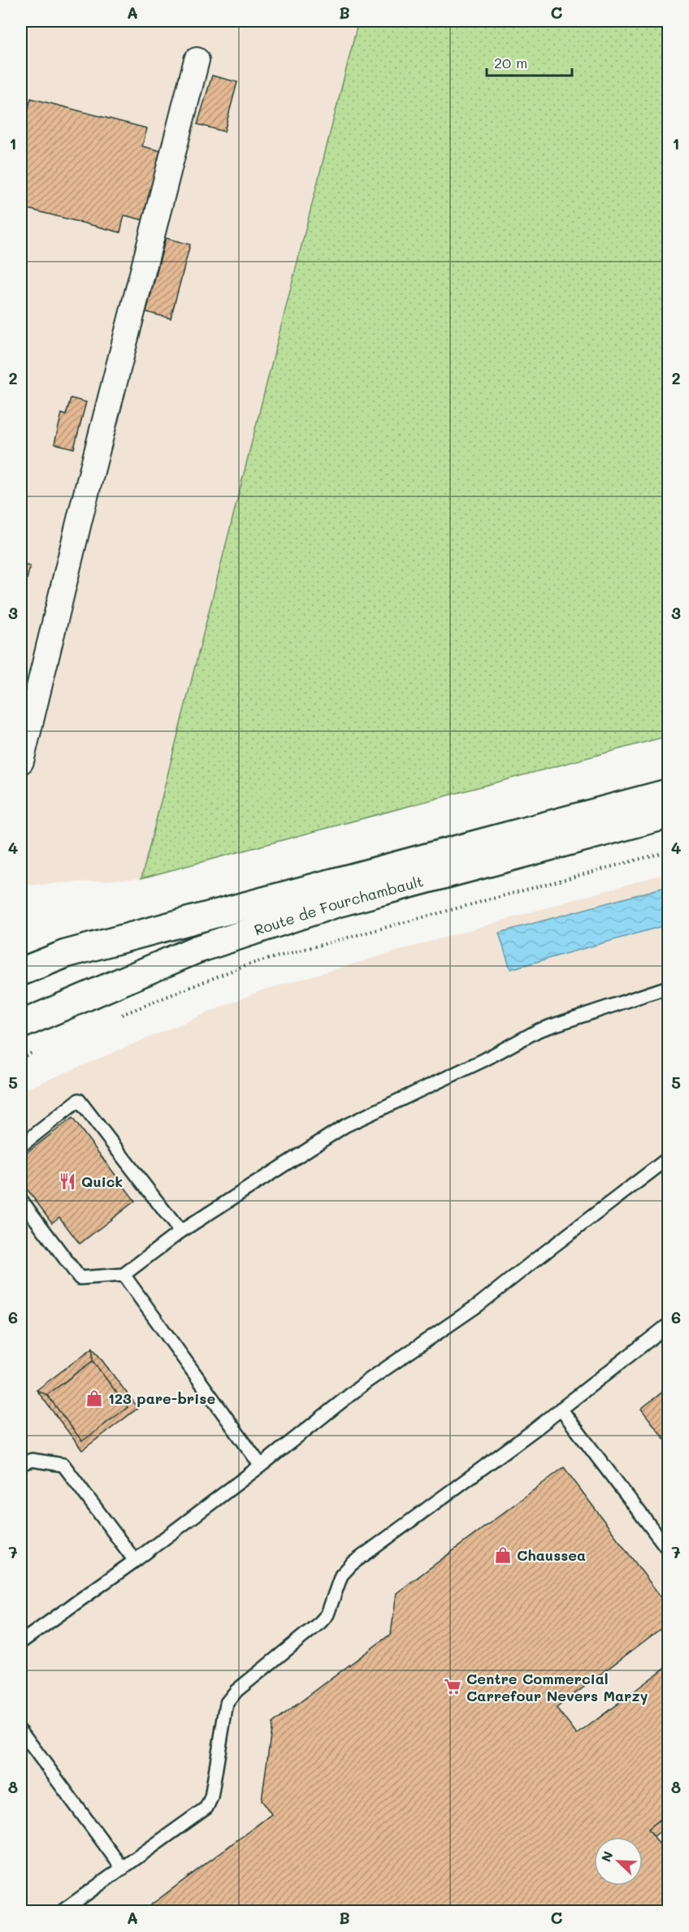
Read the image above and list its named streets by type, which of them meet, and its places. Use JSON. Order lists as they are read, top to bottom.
{
  "streets": {
    "main road": ["Route de Fourchambault"]
  },
  "places": {
    "restaurant": ["Quick"],
    "shop": ["123 pare-brise", "Chaussea"],
    "supermarket": ["Centre Commercial Carrefour Nevers Marzy"]
  },
  "scale_bar": "20 m",
  "north": "top left",
  "grid": {
    "columns": ["A", "B", "C"],
    "rows": [
      "1",
      "2",
      "3",
      "4",
      "5",
      "6",
      "7",
      "8"
    ]
  }
}
